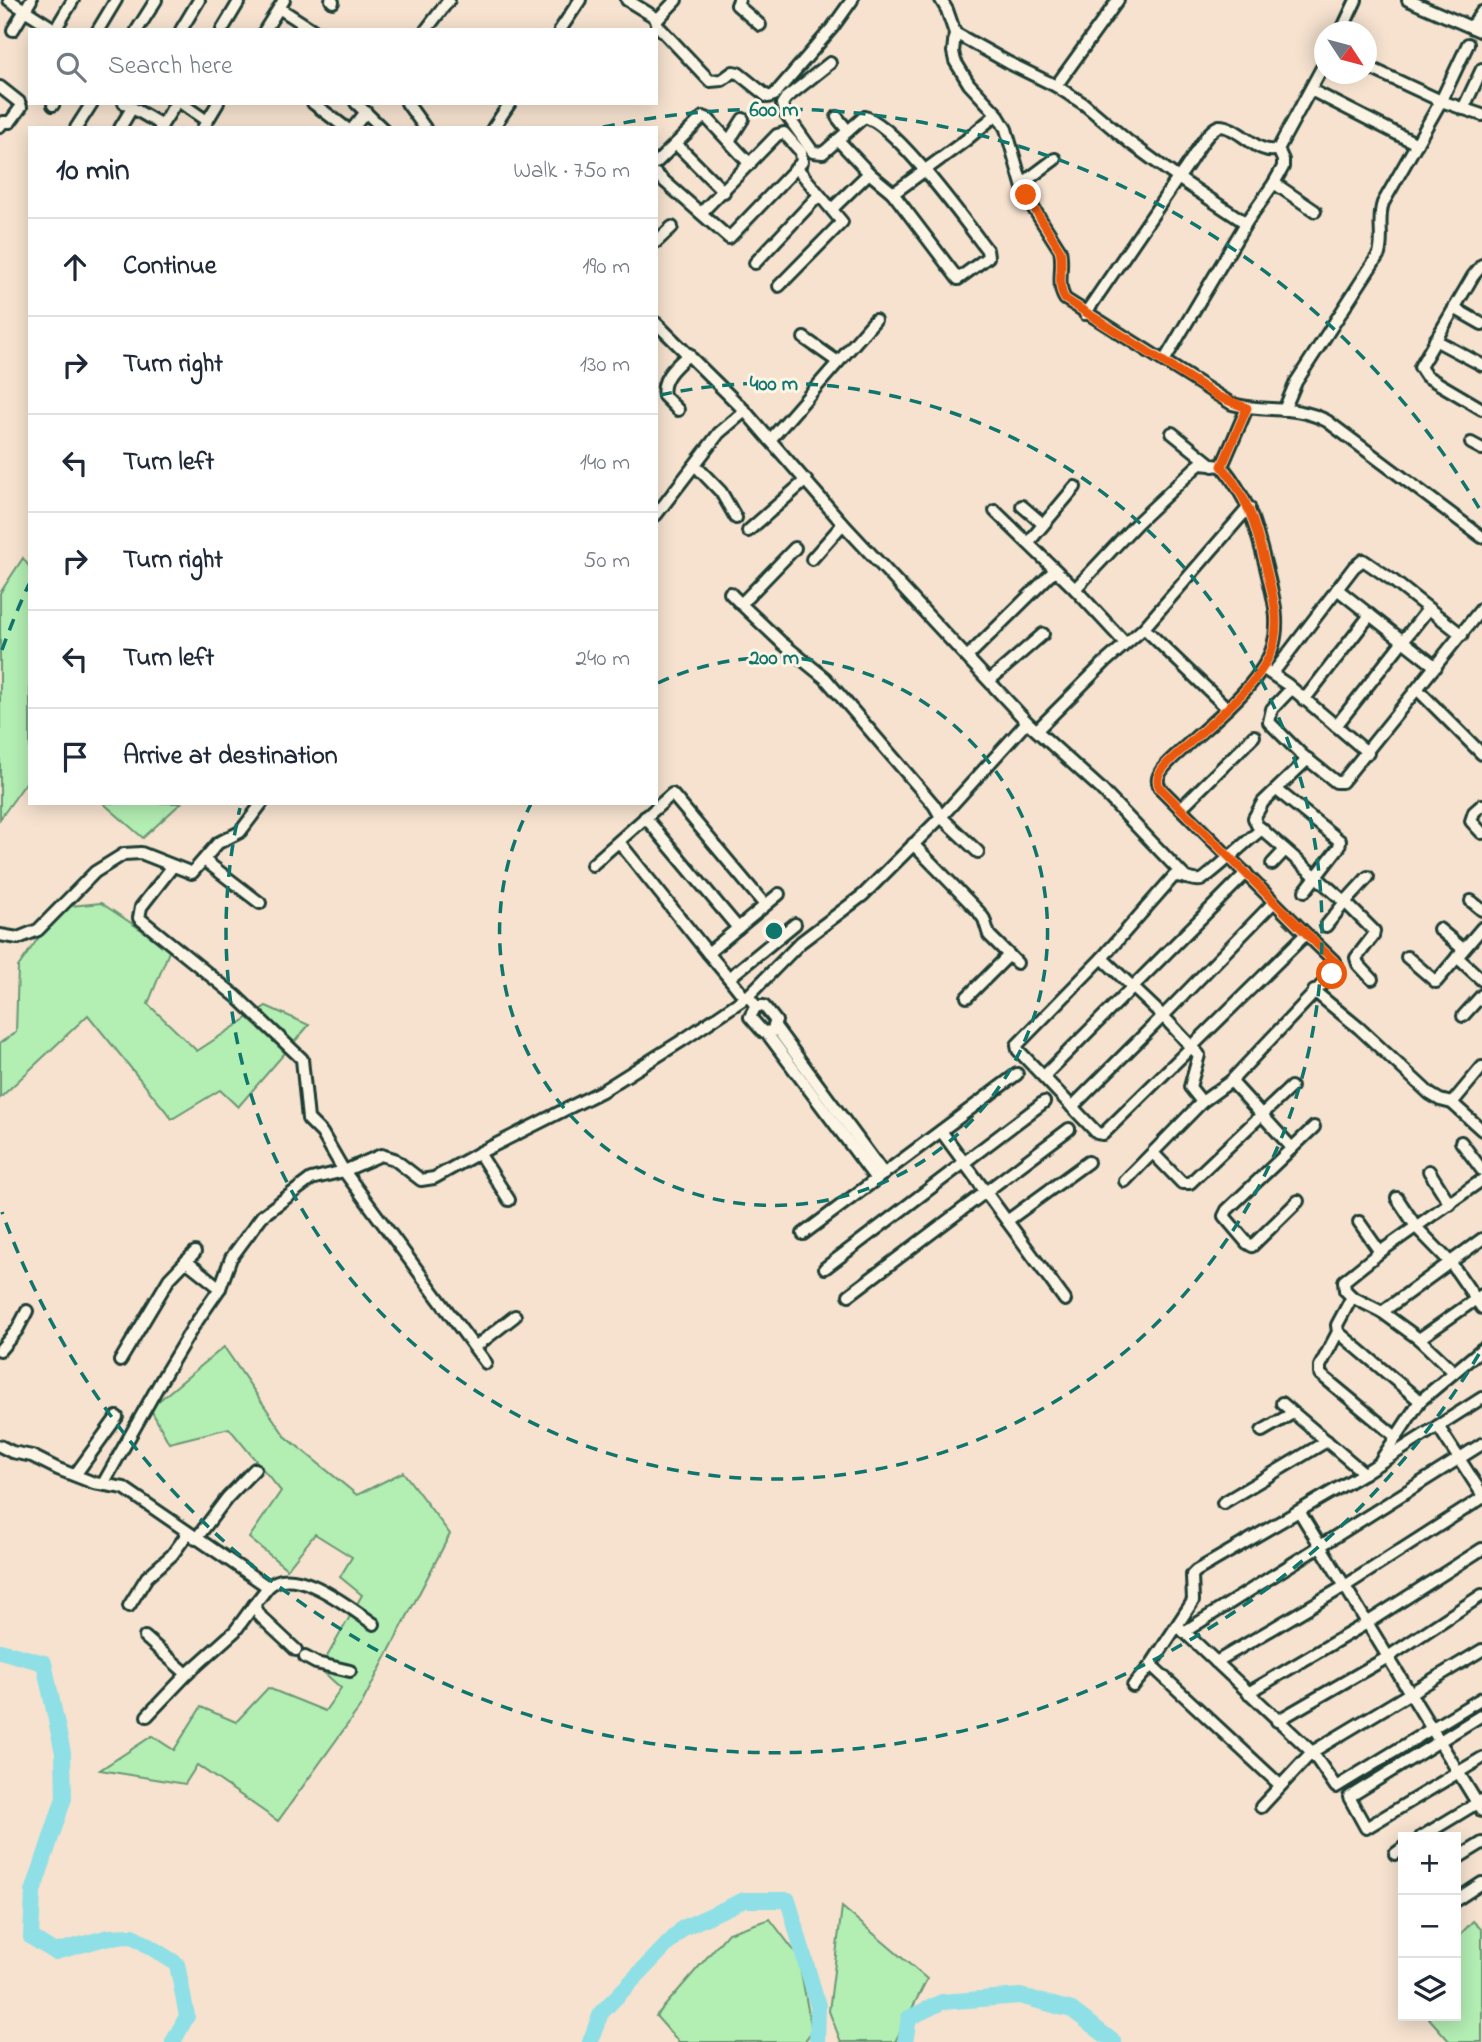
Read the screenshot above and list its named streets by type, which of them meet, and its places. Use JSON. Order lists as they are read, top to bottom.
{
  "north": "bottom right",
  "page": {
    "search": "Search here",
    "heading": ["10 min", "Walk · 750 m"],
    "list": [
      ["Continue", "190 m"],
      ["Turn right", "130 m"],
      ["Turn left", "140 m"],
      ["Turn right", "50 m"],
      ["Turn left", "240 m"],
      "Arrive at destination"
    ],
    "map_buttons": ["+", "−"]
  },
  "rings": ["600 m", "400 m", "200 m"]
}
